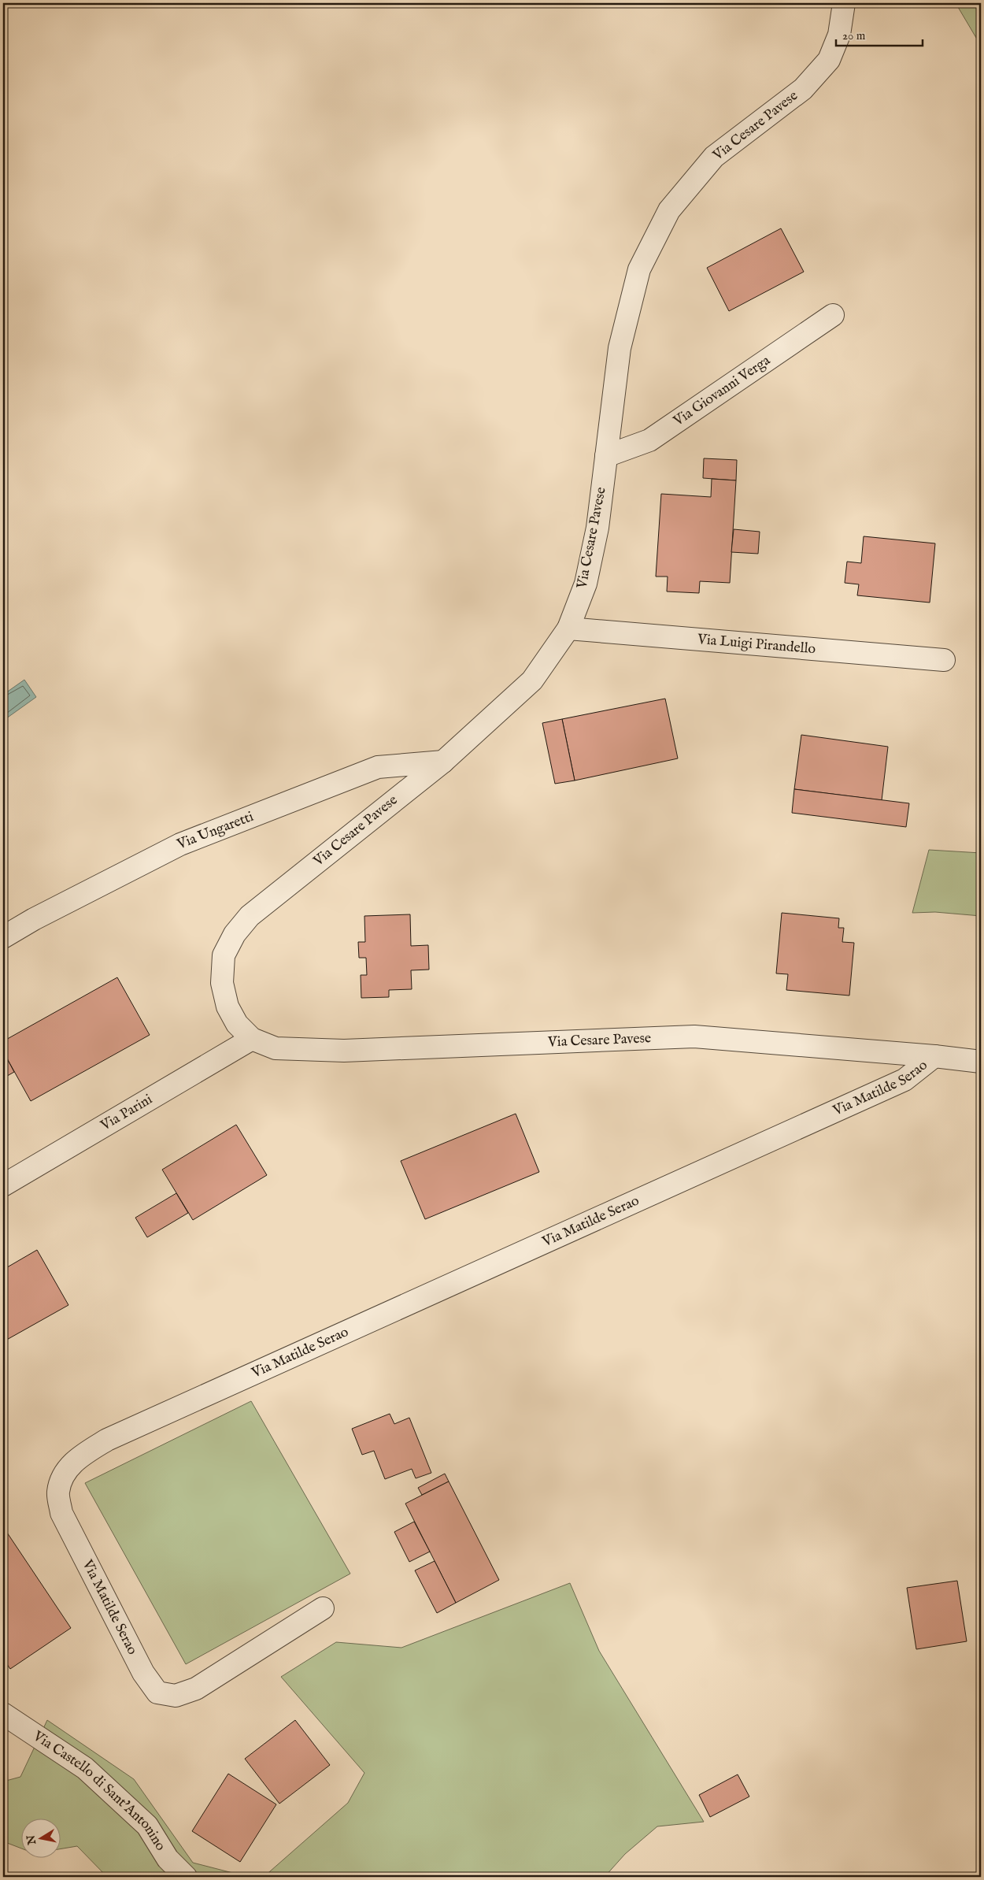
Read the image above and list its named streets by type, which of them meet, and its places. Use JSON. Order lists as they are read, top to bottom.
{
  "streets": {
    "street": [
      "Via Cesare Pavese",
      "Via Giovanni Verga",
      "Via Luigi Pirandello",
      "Via Ungaretti",
      "Via Matilde Serao",
      "Via Parini",
      "Via Castello di Sant'Antonino"
    ]
  },
  "crossings": [
    ["Via Cesare Pavese", "Via Giovanni Verga"],
    ["Via Cesare Pavese", "Via Luigi Pirandello"],
    ["Via Cesare Pavese", "Via Ungaretti"],
    ["Via Cesare Pavese", "Via Matilde Serao"],
    ["Via Cesare Pavese", "Via Parini"]
  ],
  "scale_bar": "20 m",
  "north": "left"
}
